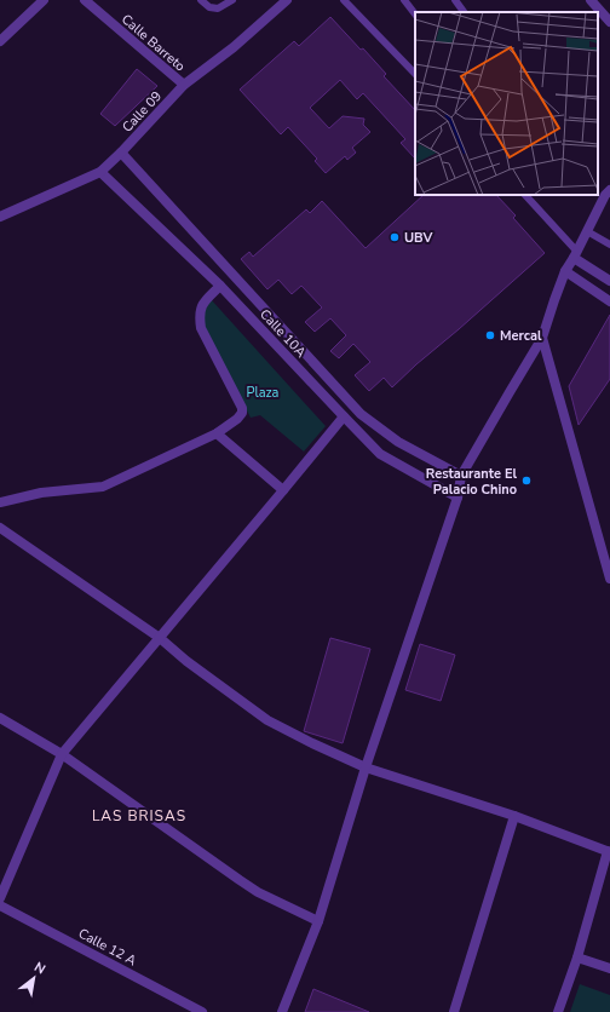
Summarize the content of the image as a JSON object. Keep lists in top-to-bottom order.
{
  "streets": {
    "street": [
      "Calle Barreto",
      "Calle 09",
      "Calle 10A",
      "Calle 12 A"
    ]
  },
  "crossings": [
    ["Calle Barreto", "Calle 09"],
    ["Calle 09", "Calle 10A"]
  ],
  "districts": ["LAS BRISAS"],
  "parks": ["Plaza"],
  "places": ["UBV", "Mercal", "Restaurante El Palacio Chino"],
  "north": "top right"
}
